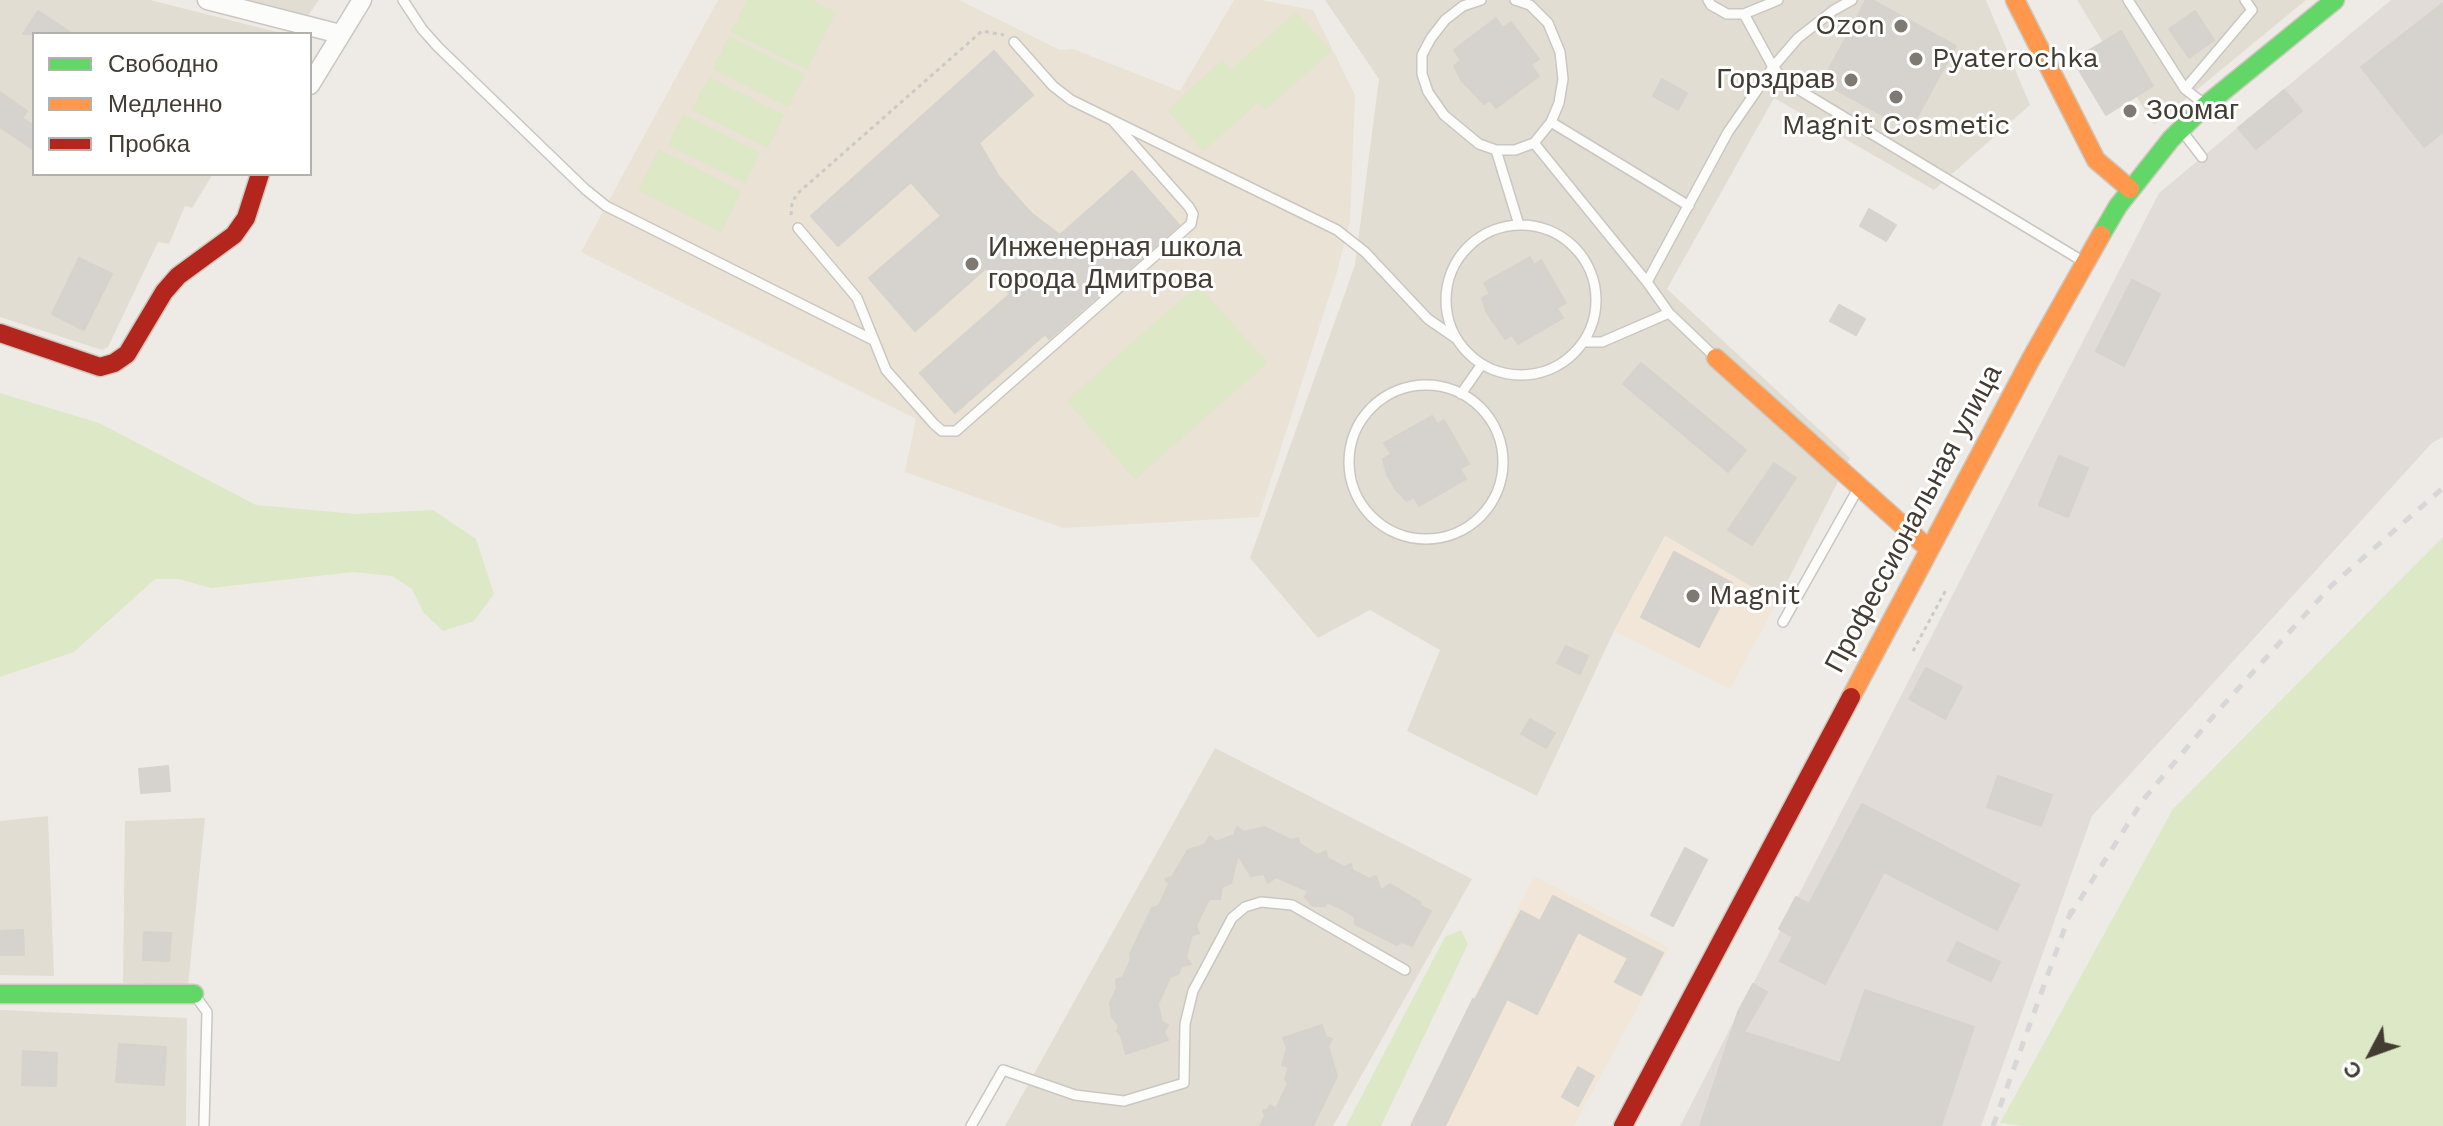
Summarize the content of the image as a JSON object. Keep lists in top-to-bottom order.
{
  "streets": {
    "main road": ["Профессиональная улица"]
  },
  "places": [
    "Ozon",
    "Pyaterochka",
    "Горздрав",
    "Magnit Cosmetic",
    "Зоомаг",
    "Инженерная школа города Дмитрова",
    "Magnit"
  ],
  "legend": ["Свободно", "Медленно", "Пробка"],
  "north": "bottom left"
}
